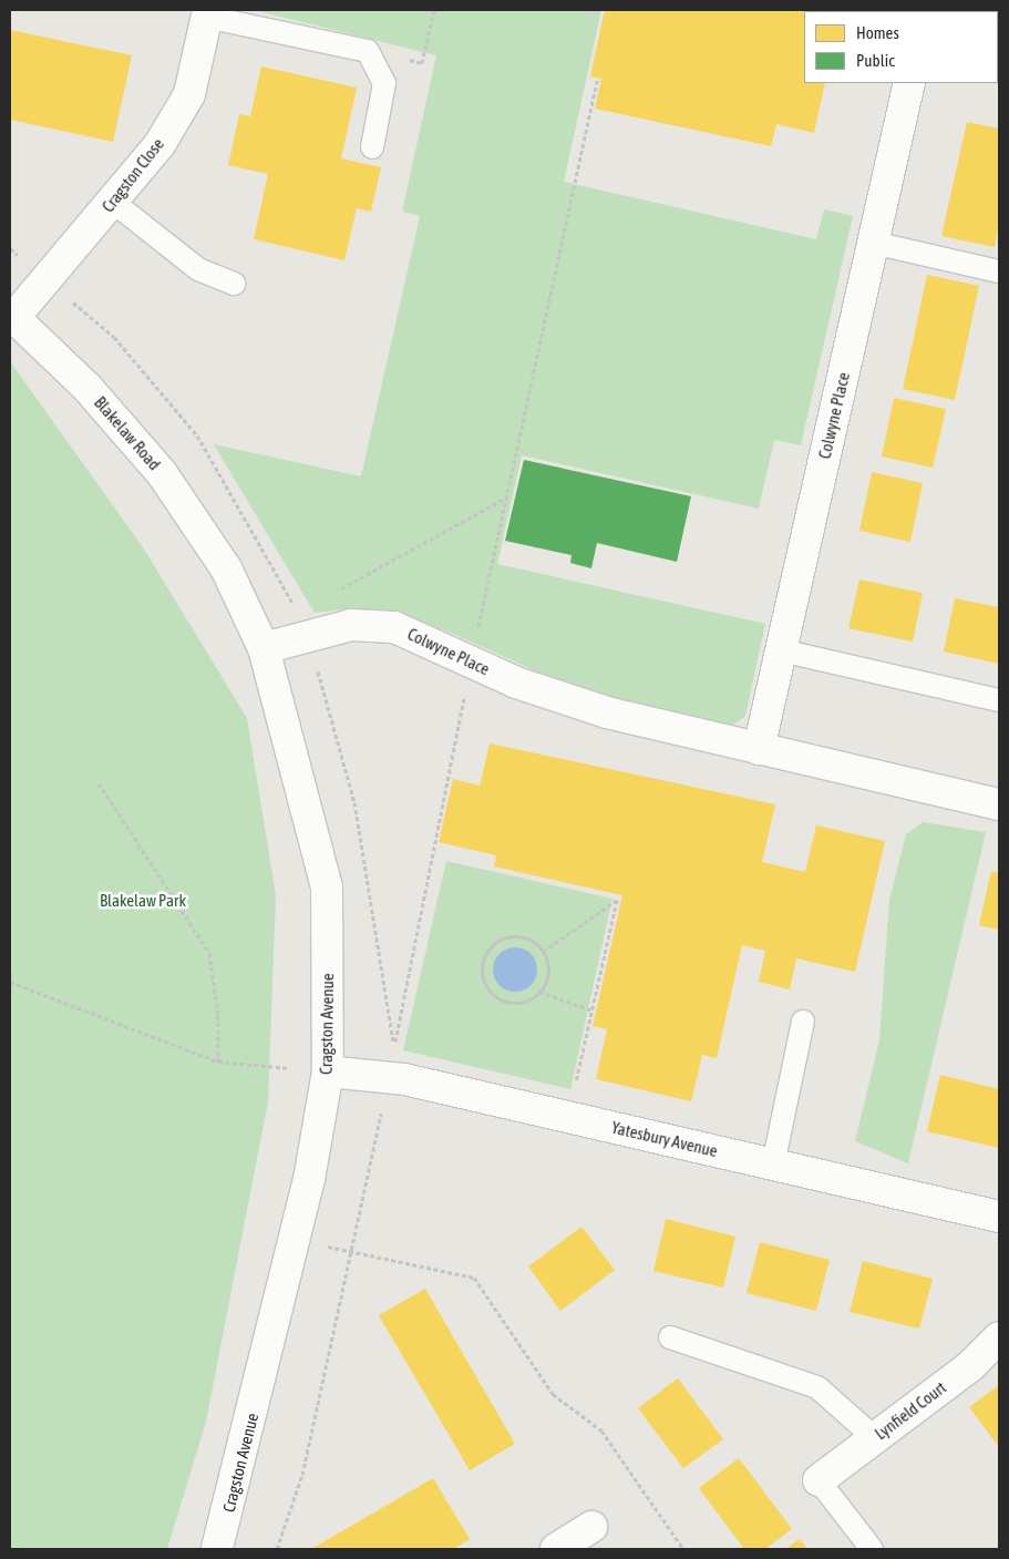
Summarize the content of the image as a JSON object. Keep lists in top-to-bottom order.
{
  "streets": {
    "street": [
      "Cragston Close",
      "Colwyne Place",
      "Blakelaw Road",
      "Cragston Avenue",
      "Yatesbury Avenue",
      "Lynfield Court"
    ]
  },
  "crossings": [
    ["Cragston Close", "Blakelaw Road"],
    ["Colwyne Place", "Cragston Avenue"],
    ["Blakelaw Road", "Cragston Avenue"],
    ["Cragston Avenue", "Yatesbury Avenue"]
  ],
  "parks": ["Blakelaw Park"],
  "legend": ["Homes", "Public"]
}
